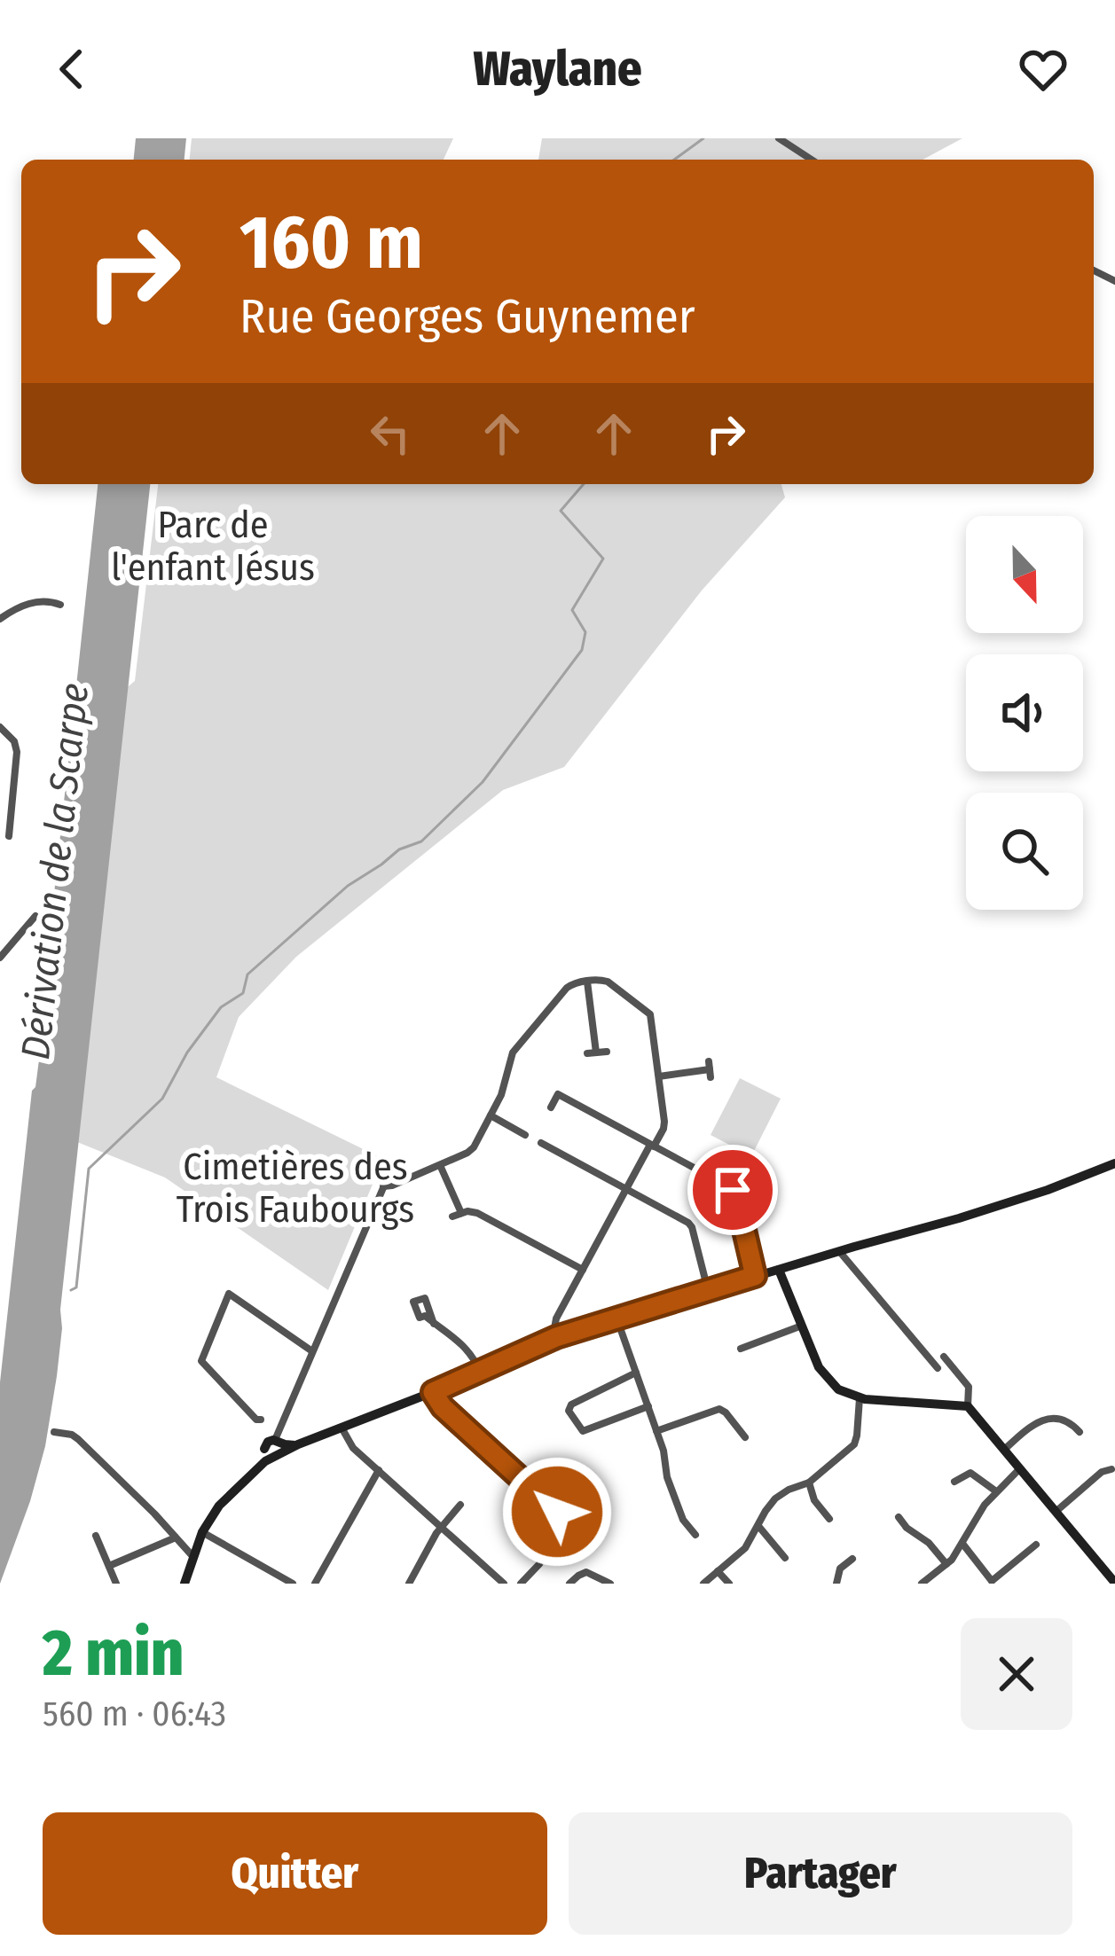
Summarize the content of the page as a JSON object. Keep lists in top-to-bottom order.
{
  "water": ["Dérivation de la Scarpe"],
  "parks": ["Parc de l'enfant Jésus", "Cimetières des Trois Faubourgs"],
  "north": "bottom",
  "page": {
    "header": "Waylane",
    "turn": ["160 m", "Rue Georges Guynemer"],
    "heading": ["2 min", "560 m · 06:43"],
    "buttons": ["Quitter", "Partager"]
  }
}
